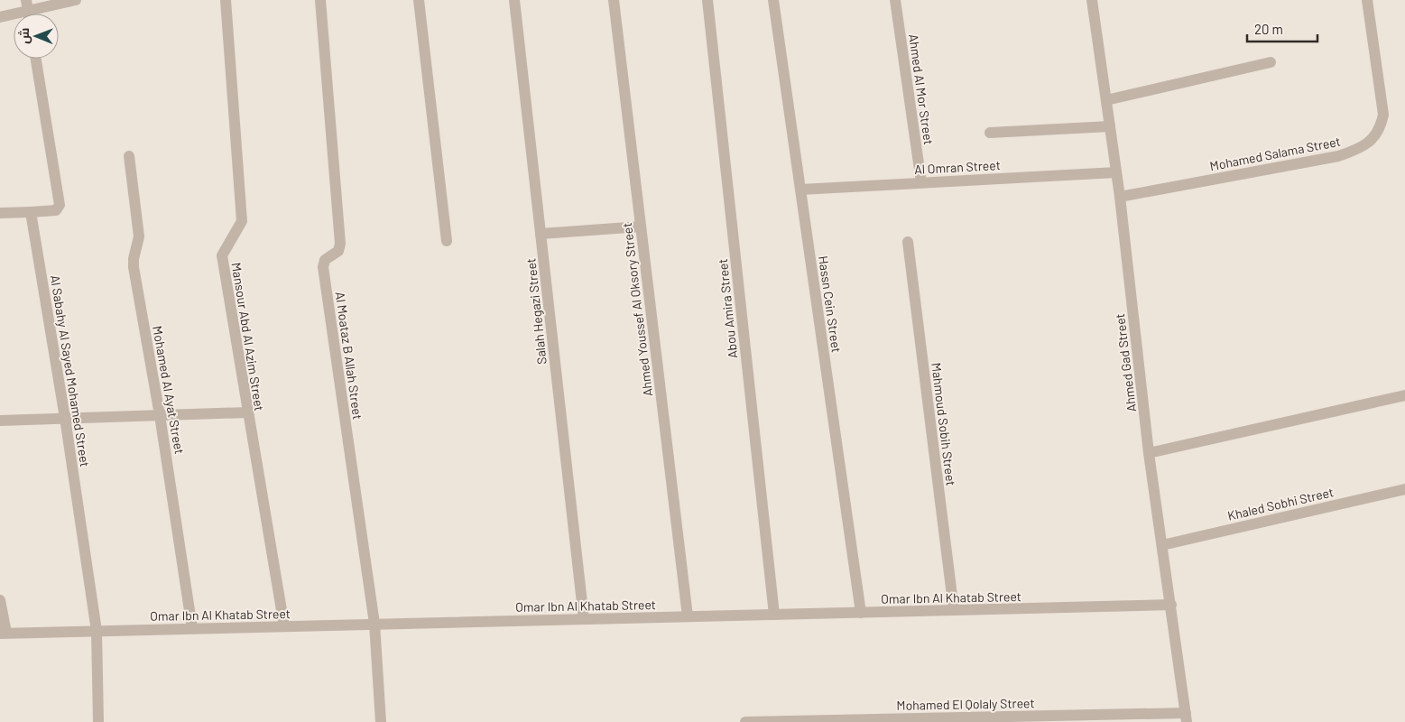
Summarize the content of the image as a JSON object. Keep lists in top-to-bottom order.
{
  "streets": {
    "street": [
      "Ahmed Al Mor Street",
      "Mohamed Salama Street",
      "Al Omran Street",
      "Hassn Cein Street",
      "Abou Amira Street",
      "Ahmed Youssef Al Oksory Street",
      "Salah Hegazi Street",
      "Mansour Abd Al Azim Street",
      "Al Moataz B Allah Street",
      "Ahmed Gad Street",
      "Al Sabahy Al Sayed Mohamed Street",
      "Mohamed Al Ayat Street",
      "Mahmoud Sobih Street",
      "Khaled Sobhi Street",
      "Omar Ibn Al Khatab Street",
      "Mohamed El Qolaly Street"
    ]
  },
  "crossings": [
    ["Ahmed Al Mor Street", "Al Omran Street"],
    ["Mohamed Salama Street", "Ahmed Gad Street"],
    ["Al Omran Street", "Hassn Cein Street"],
    ["Al Omran Street", "Ahmed Gad Street"],
    ["Hassn Cein Street", "Omar Ibn Al Khatab Street"],
    ["Abou Amira Street", "Omar Ibn Al Khatab Street"],
    ["Ahmed Youssef Al Oksory Street", "Omar Ibn Al Khatab Street"],
    ["Salah Hegazi Street", "Omar Ibn Al Khatab Street"],
    ["Mansour Abd Al Azim Street", "Omar Ibn Al Khatab Street"],
    ["Al Moataz B Allah Street", "Omar Ibn Al Khatab Street"],
    ["Ahmed Gad Street", "Khaled Sobhi Street"],
    ["Ahmed Gad Street", "Omar Ibn Al Khatab Street"],
    ["Ahmed Gad Street", "Mohamed El Qolaly Street"],
    ["Al Sabahy Al Sayed Mohamed Street", "Omar Ibn Al Khatab Street"],
    ["Mohamed Al Ayat Street", "Omar Ibn Al Khatab Street"],
    ["Mahmoud Sobih Street", "Omar Ibn Al Khatab Street"]
  ],
  "scale_bar": "20 m",
  "north": "left"
}
